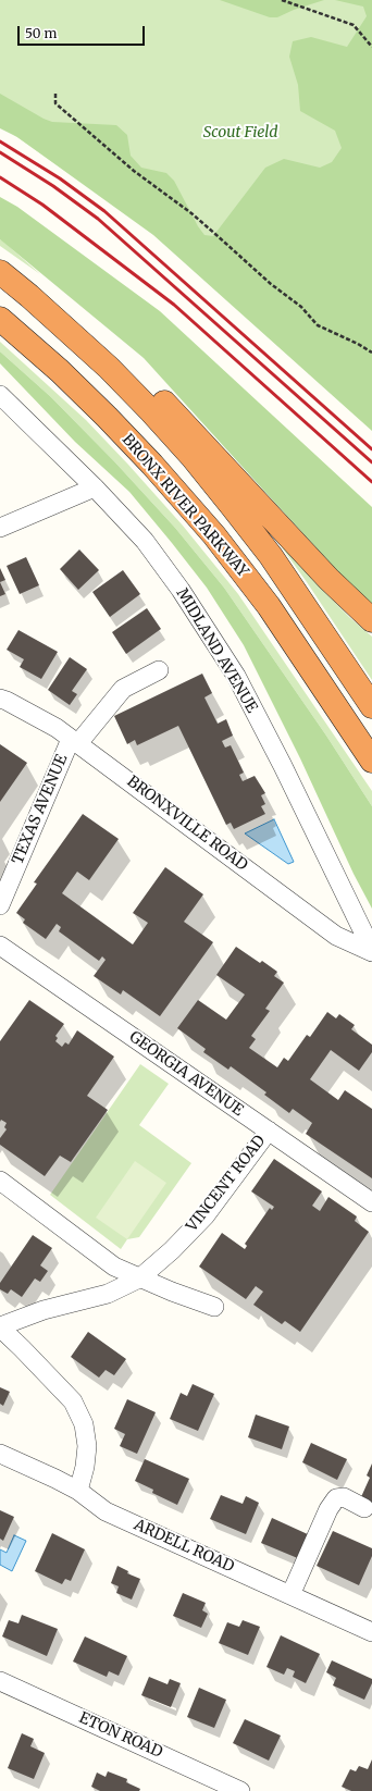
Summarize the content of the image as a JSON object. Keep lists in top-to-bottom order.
{
  "streets": {
    "highway": ["BRONX RIVER PARKWAY"],
    "street": [
      "MIDLAND AVENUE",
      "TEXAS AVENUE",
      "BRONXVILLE ROAD",
      "GEORGIA AVENUE",
      "VINCENT ROAD",
      "ARDELL ROAD",
      "ETON ROAD"
    ]
  },
  "crossings": [
    ["MIDLAND AVENUE", "BRONXVILLE ROAD"],
    ["TEXAS AVENUE", "BRONXVILLE ROAD"],
    ["GEORGIA AVENUE", "VINCENT ROAD"]
  ],
  "parks": ["Scout Field"],
  "scale_bar": "50 m"
}
